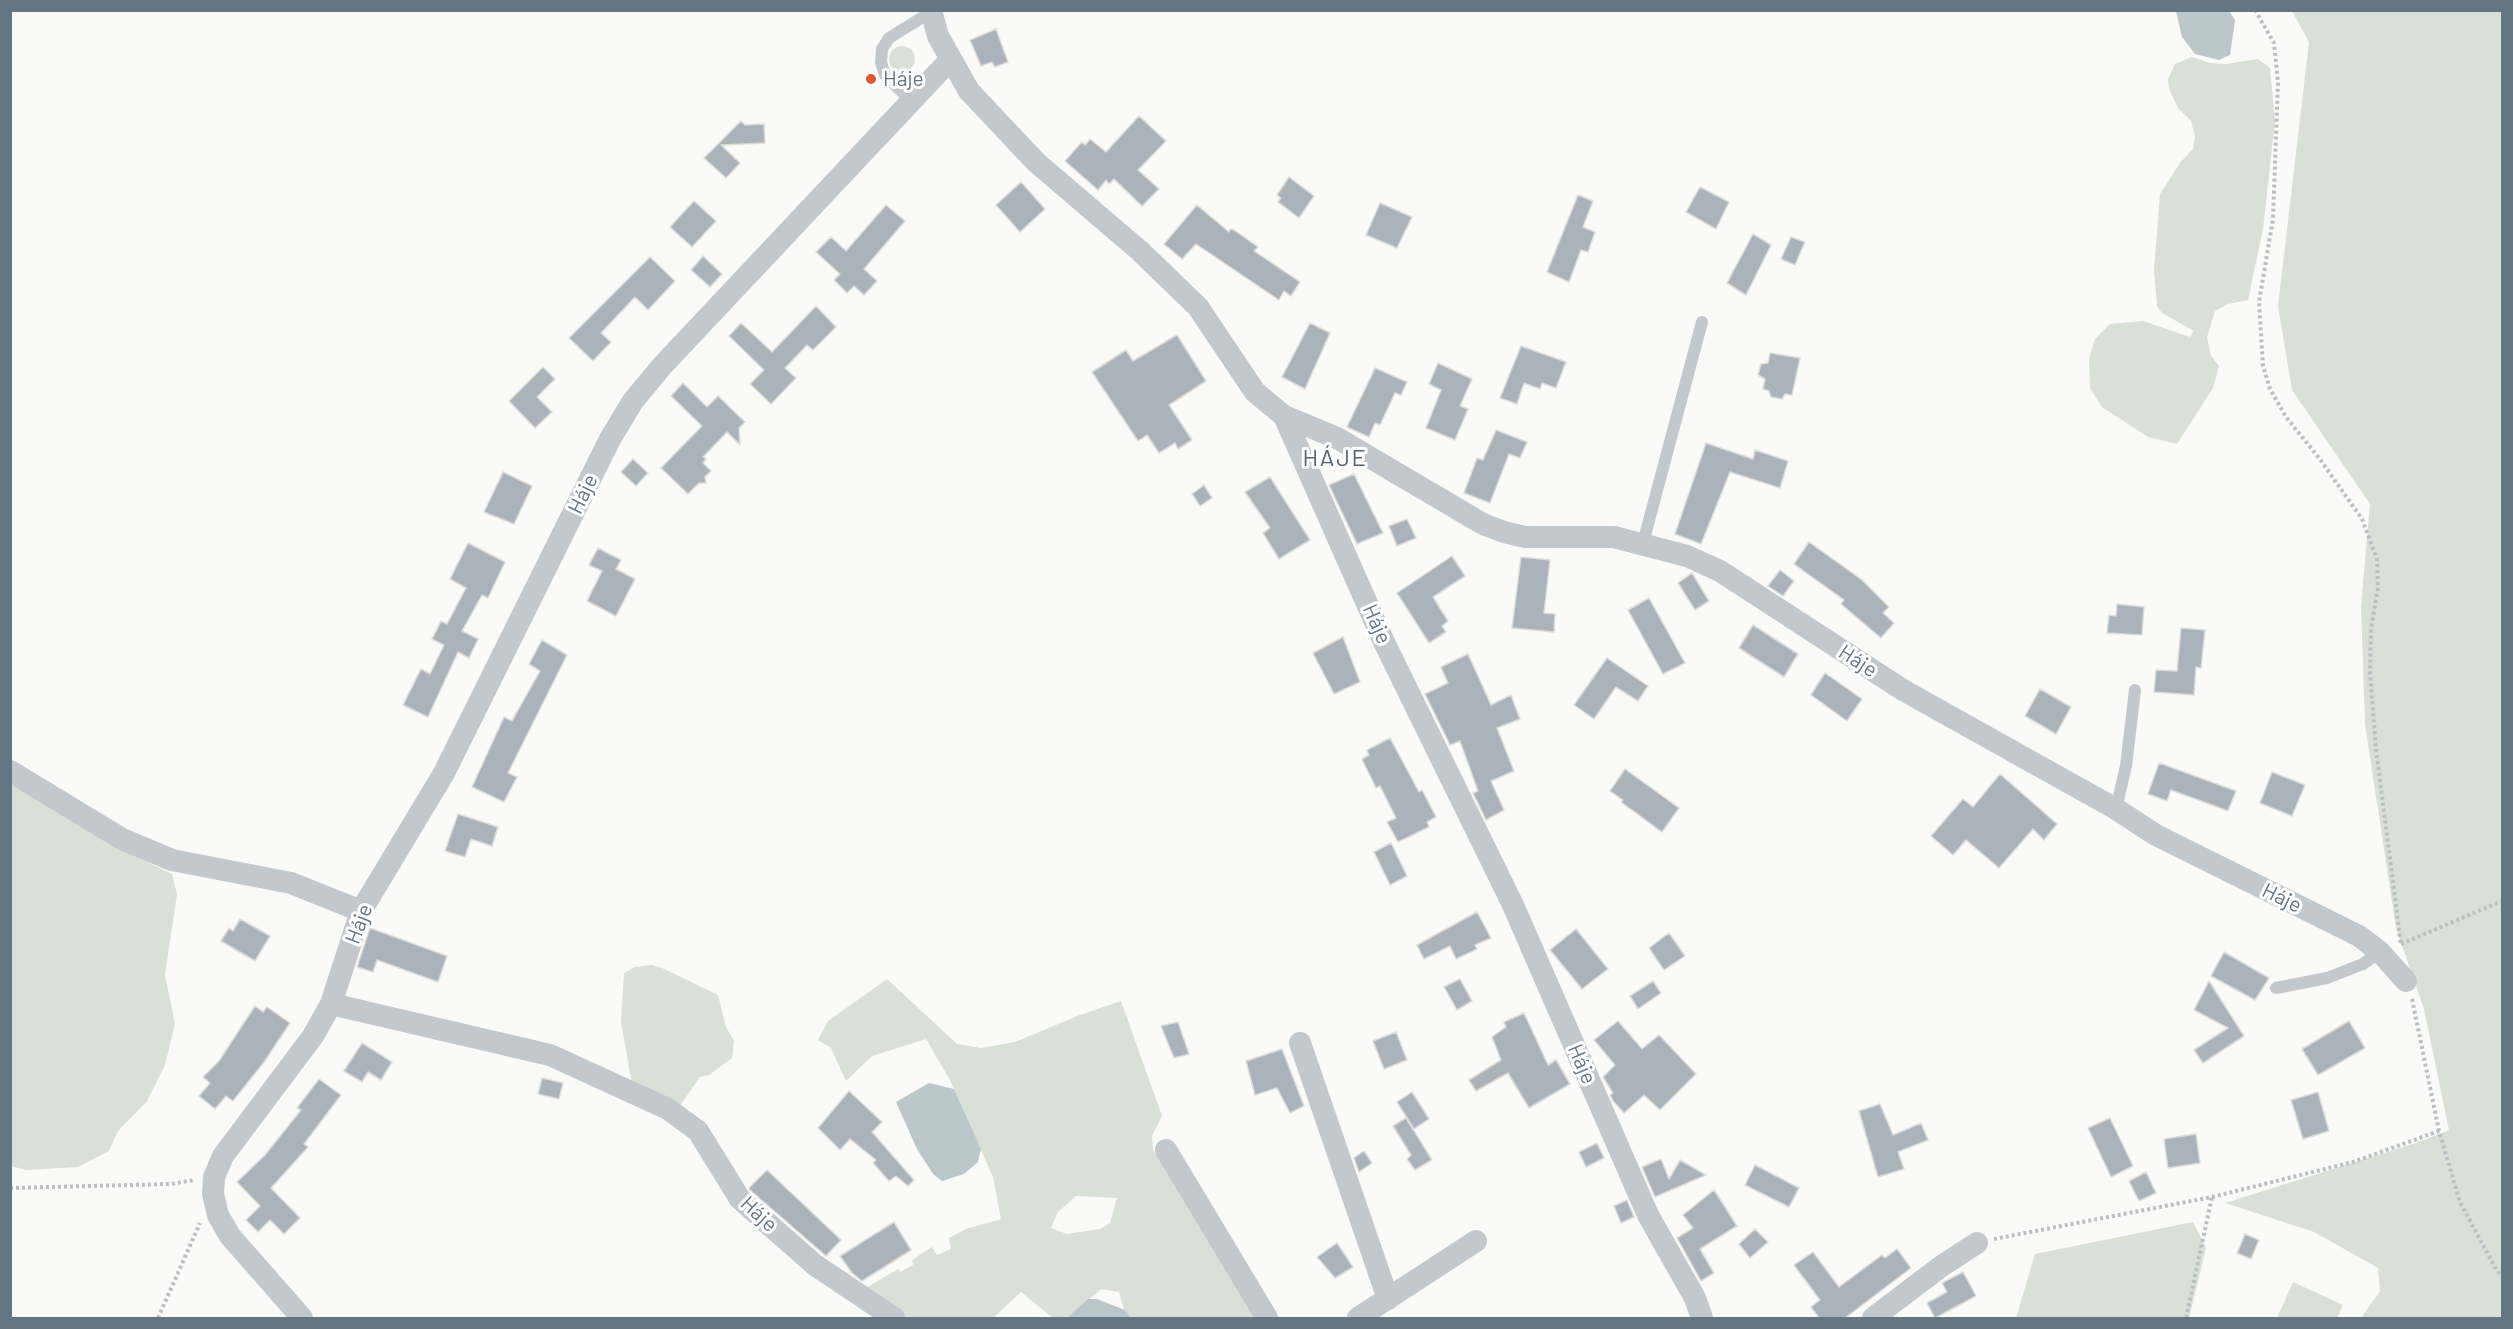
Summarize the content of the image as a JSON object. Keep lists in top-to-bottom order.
{
  "streets": {
    "street": ["Háje"]
  },
  "districts": ["HÁJE"],
  "places": ["Háje"]
}
